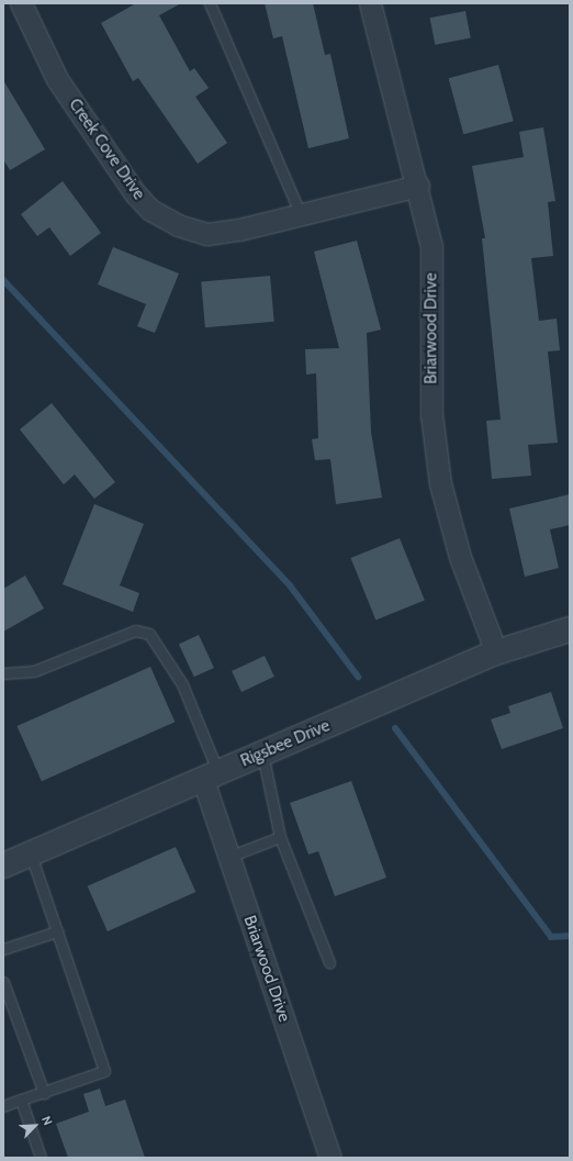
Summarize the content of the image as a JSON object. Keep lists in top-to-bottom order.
{
  "streets": {
    "street": ["Creek Cove Drive", "Briarwood Drive", "Rigsbee Drive"]
  },
  "crossings": [
    ["Creek Cove Drive", "Briarwood Drive"],
    ["Briarwood Drive", "Rigsbee Drive"]
  ],
  "north": "top right"
}
